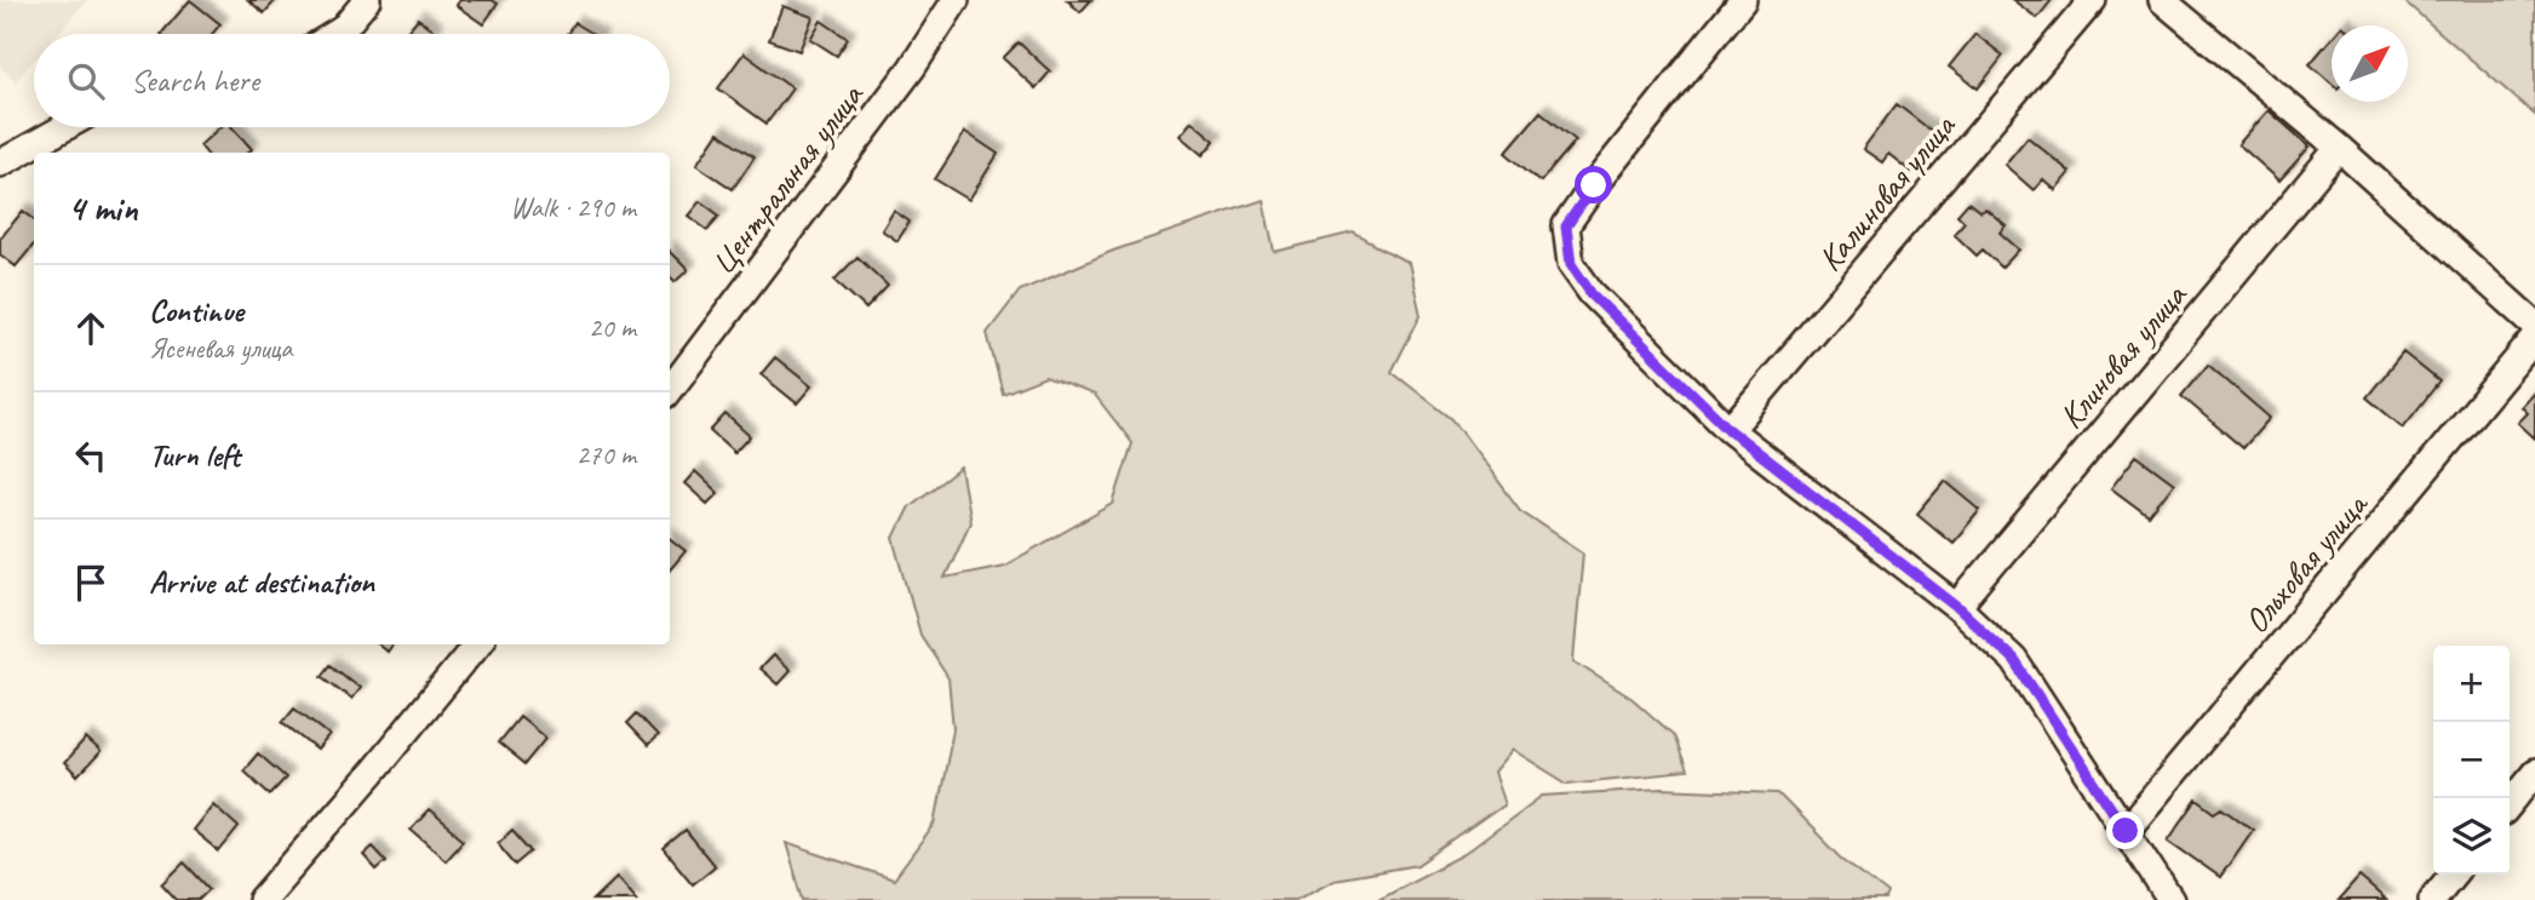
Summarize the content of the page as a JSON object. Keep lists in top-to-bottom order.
{
  "streets": {
    "street": [
      "Центральная улица",
      "Калиновая улица",
      "Клиновая улица",
      "Ольховая улица"
    ]
  },
  "north": "top right",
  "page": {
    "search": "Search here",
    "heading": ["4 min", "Walk · 290 m"],
    "list": [
      ["Continue", "Ясеневая улица", "20 m"],
      ["Turn left", "270 m"],
      "Arrive at destination"
    ],
    "map_buttons": ["+", "−"]
  }
}
